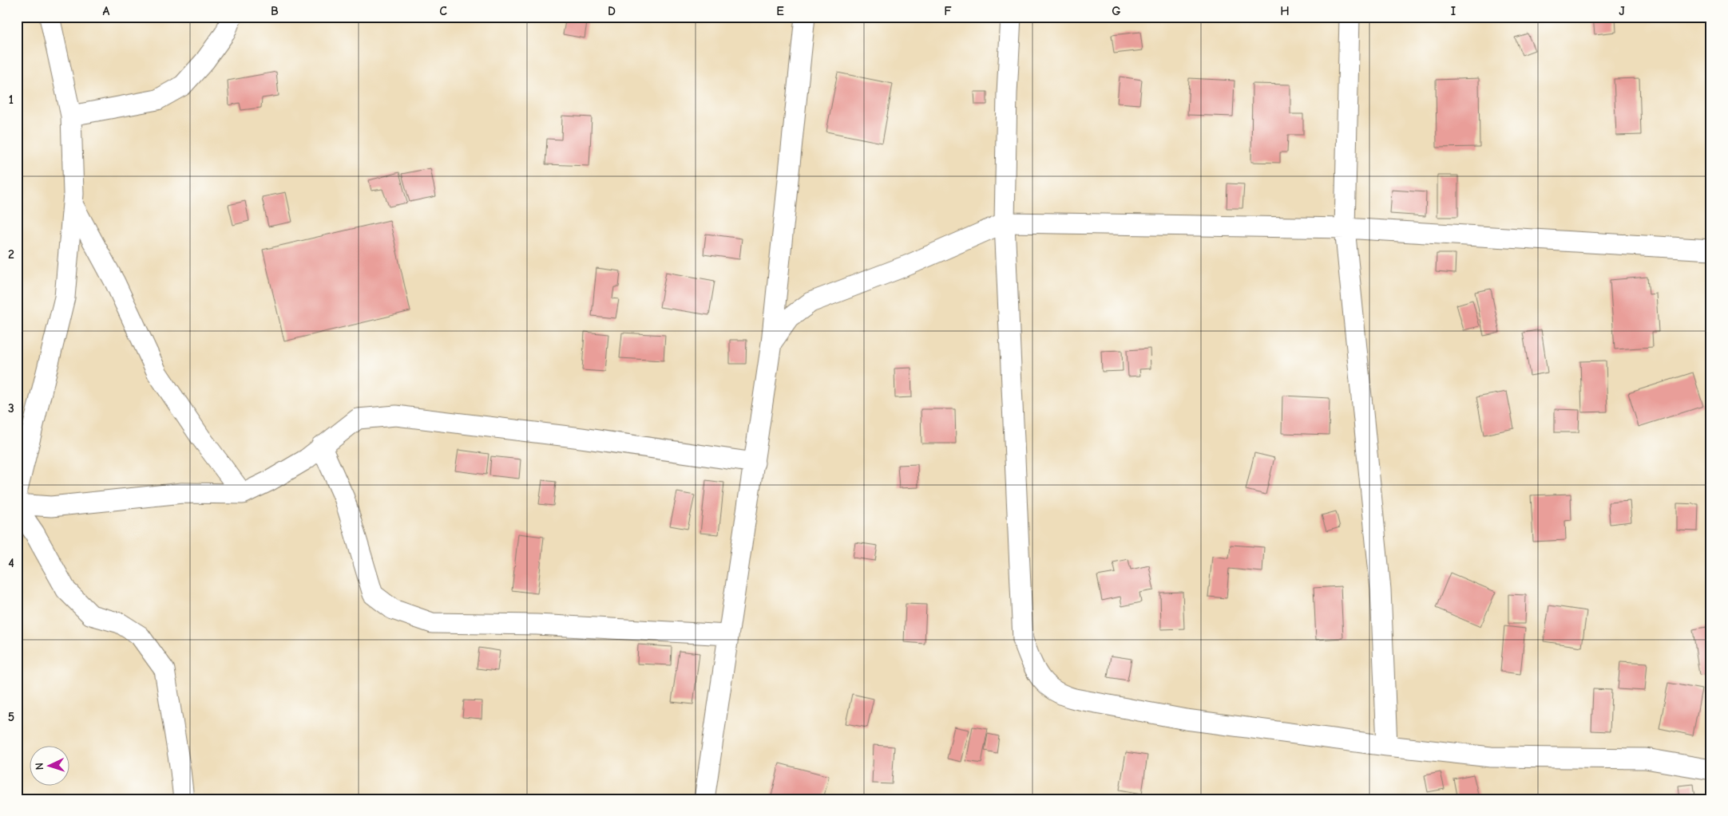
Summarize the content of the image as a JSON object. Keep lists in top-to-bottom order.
{
  "north": "left",
  "grid": {
    "columns": [
      "A",
      "B",
      "C",
      "D",
      "E",
      "F",
      "G",
      "H",
      "I",
      "J"
    ],
    "rows": [
      "1",
      "2",
      "3",
      "4",
      "5"
    ]
  }
}
